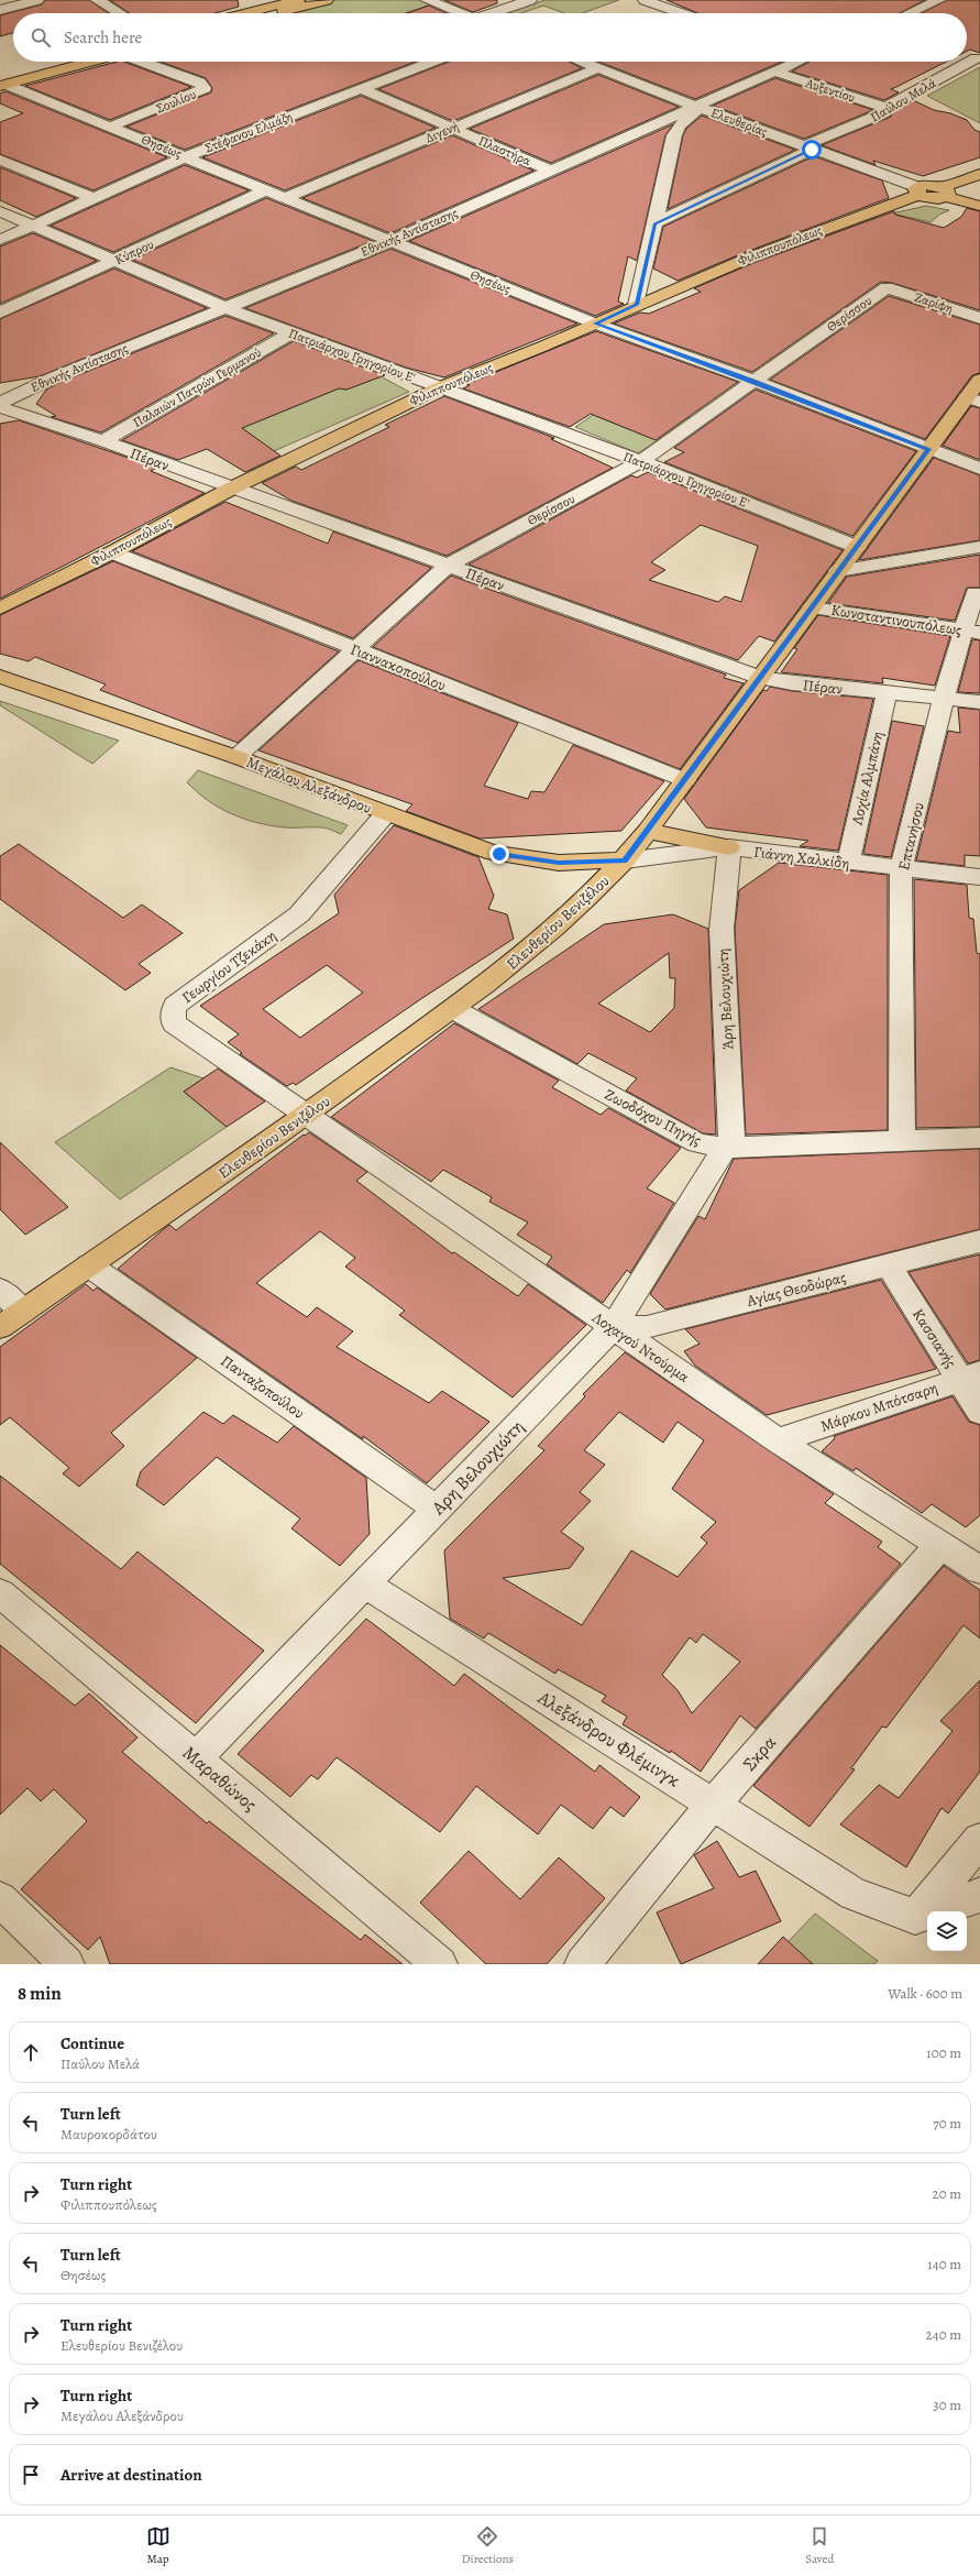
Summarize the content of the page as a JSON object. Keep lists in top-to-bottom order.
{
  "streets": {
    "main road": ["Φιλιππουπόλεως", "Μεγάλου Αλεξάνδρου", "Ελευθερίου Βενιζέλου"],
    "street": [
      "Αυξεντίου",
      "Παύλου Μελά",
      "Σουλίου",
      "Ελευθερίας",
      "Στέφανου Ελμάζη",
      "Διγενή",
      "Θησέως",
      "Πλαστήρα",
      "Εθνικής Αντίστασης",
      "Κύπρου",
      "Ζαρίφη",
      "Θερίσσου",
      "Πατριάρχου Γρηγορίου Ε'",
      "Παλαιών Πατρών Γερμανού",
      "Πέραν",
      "Κωνσταντινουπόλεως",
      "Γιαννακοπούλου",
      "Λοχία Αλμπάνη",
      "Επτανήσου",
      "Γιάννη Χαλκίδη",
      "Γεωργίου Τζεκάκη",
      "Άρη Βελουχιώτη",
      "Ζωοδόχου Πηγής",
      "Αγίας Θεοδώρας",
      "Κασσιανής",
      "Λοχαγού Ντούρμα",
      "Πανταζοπούλου",
      "Μάρκου Μπότσαρη",
      "Αρη Βελουχιώτη",
      "Αλεξάνδρου Φλέμινγκ",
      "Σκρα",
      "Μαραθώνος"
    ]
  },
  "crossings": [
    ["Αυξεντίου", "Παύλου Μελά"],
    ["Αυξεντίου", "Εθνικής Αντίστασης"],
    ["Παύλου Μελά", "Ελευθερίας"],
    ["Σουλίου", "Θησέως"],
    ["Ελευθερίας", "Διγενή"],
    ["Ελευθερίας", "Εθνικής Αντίστασης"],
    ["Ελευθερίας", "Φιλιππουπόλεως"],
    ["Στέφανου Ελμάζη", "Θησέως"],
    ["Στέφανου Ελμάζη", "Πλαστήρα"],
    ["Στέφανου Ελμάζη", "Πατριάρχου Γρηγορίου Ε'"],
    ["Διγενή", "Θησέως"],
    ["Διγενή", "Πλαστήρα"],
    ["Θησέως", "Εθνικής Αντίστασης"],
    ["Θησέως", "Φιλιππουπόλεως"],
    ["Θησέως", "Κύπρου"],
    ["Θησέως", "Θερίσσου"],
    ["Θησέως", "Ελευθερίου Βενιζέλου"],
    ["Πλαστήρα", "Εθνικής Αντίστασης"],
    ["Εθνικής Αντίστασης", "Πατριάρχου Γρηγορίου Ε'"],
    ["Φιλιππουπόλεως", "Πατριάρχου Γρηγορίου Ε'"],
    ["Φιλιππουπόλεως", "Πέραν"],
    ["Φιλιππουπόλεως", "Γιαννακοπούλου"],
    ["Κύπρου", "Πατριάρχου Γρηγορίου Ε'"],
    ["Ζαρίφη", "Θερίσσου"],
    ["Θερίσσου", "Πατριάρχου Γρηγορίου Ε'"],
    ["Θερίσσου", "Πέραν"],
    ["Θερίσσου", "Γιαννακοπούλου"],
    ["Θερίσσου", "Μεγάλου Αλεξάνδρου"],
    ["Πατριάρχου Γρηγορίου Ε'", "Παλαιών Πατρών Γερμανού"],
    ["Πατριάρχου Γρηγορίου Ε'", "Ελευθερίου Βενιζέλου"],
    ["Παλαιών Πατρών Γερμανού", "Πέραν"],
    ["Πέραν", "Λοχία Αλμπάνη"],
    ["Πέραν", "Επτανήσου"],
    ["Πέραν", "Ελευθερίου Βενιζέλου"],
    ["Κωνσταντινουπόλεως", "Επτανήσου"],
    ["Κωνσταντινουπόλεως", "Ελευθερίου Βενιζέλου"],
    ["Γιαννακοπούλου", "Ελευθερίου Βενιζέλου"],
    ["Λοχία Αλμπάνη", "Γιάννη Χαλκίδη"],
    ["Μεγάλου Αλεξάνδρου", "Γιάννη Χαλκίδη"],
    ["Μεγάλου Αλεξάνδρου", "Ελευθερίου Βενιζέλου"],
    ["Μεγάλου Αλεξάνδρου", "Γεωργίου Τζεκάκη"],
    ["Επτανήσου", "Γιάννη Χαλκίδη"],
    ["Επτανήσου", "Ζωοδόχου Πηγής"],
    ["Γιάννη Χαλκίδη", "Ελευθερίου Βενιζέλου"],
    ["Γιάννη Χαλκίδη", "Άρη Βελουχιώτη"],
    ["Ελευθερίου Βενιζέλου", "Γεωργίου Τζεκάκη"],
    ["Ελευθερίου Βενιζέλου", "Ζωοδόχου Πηγής"],
    ["Ελευθερίου Βενιζέλου", "Λοχαγού Ντούρμα"],
    ["Ελευθερίου Βενιζέλου", "Πανταζοπούλου"],
    ["Γεωργίου Τζεκάκη", "Λοχαγού Ντούρμα"],
    ["Άρη Βελουχιώτη", "Ζωοδόχου Πηγής"],
    ["Άρη Βελουχιώτη", "Αρη Βελουχιώτη"],
    ["Ζωοδόχου Πηγής", "Αρη Βελουχιώτη"],
    ["Αγίας Θεοδώρας", "Κασσιανής"],
    ["Αγίας Θεοδώρας", "Λοχαγού Ντούρμα"],
    ["Αγίας Θεοδώρας", "Αρη Βελουχιώτη"],
    ["Κασσιανής", "Μάρκου Μπότσαρη"],
    ["Λοχαγού Ντούρμα", "Μάρκου Μπότσαρη"],
    ["Λοχαγού Ντούρμα", "Αρη Βελουχιώτη"],
    ["Λοχαγού Ντούρμα", "Σκρα"],
    ["Πανταζοπούλου", "Αρη Βελουχιώτη"],
    ["Αρη Βελουχιώτη", "Αλεξάνδρου Φλέμινγκ"],
    ["Αρη Βελουχιώτη", "Μαραθώνος"],
    ["Αλεξάνδρου Φλέμινγκ", "Σκρα"]
  ],
  "page": {
    "search": "Search here",
    "heading": ["8 min", "Walk · 600 m"],
    "list": [
      ["Continue", "Παύλου Μελά", "100 m"],
      ["Turn left", "Μαυροκορδάτου", "70 m"],
      ["Turn right", "Φιλιππουπόλεως", "20 m"],
      ["Turn left", "Θησέως", "140 m"],
      ["Turn right", "Ελευθερίου Βενιζέλου", "240 m"],
      ["Turn right", "Μεγάλου Αλεξάνδρου", "30 m"],
      "Arrive at destination"
    ],
    "nav": ["Map", "Directions", "Saved"]
  }
}
